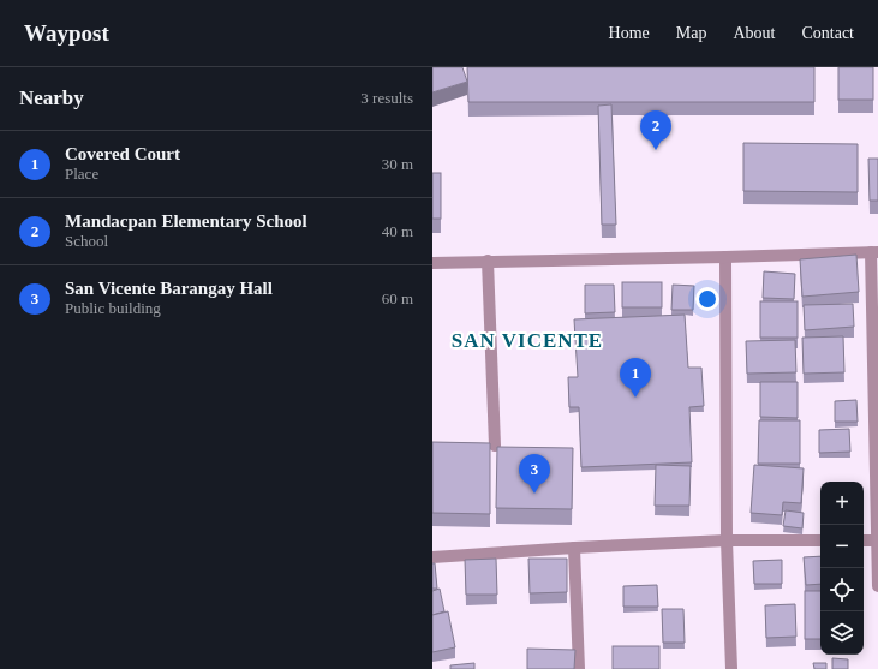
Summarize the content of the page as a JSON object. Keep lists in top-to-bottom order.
{
  "districts": ["SAN VICENTE"],
  "page": {
    "header": "Waypost",
    "nav": [
      "Home",
      "Map",
      "About",
      "Contact"
    ],
    "heading": ["Nearby", "3 results"],
    "pins": ["2", "1", "3"],
    "list": [
      {
        "mark": "1",
        "name": "Covered Court",
        "note": "Place",
        "value": "30 m"
      },
      {
        "mark": "2",
        "name": "Mandacpan Elementary School",
        "note": "School",
        "value": "40 m"
      },
      {
        "mark": "3",
        "name": "San Vicente Barangay Hall",
        "note": "Public building",
        "value": "60 m"
      }
    ],
    "map_buttons": ["+", "−"]
  }
}
